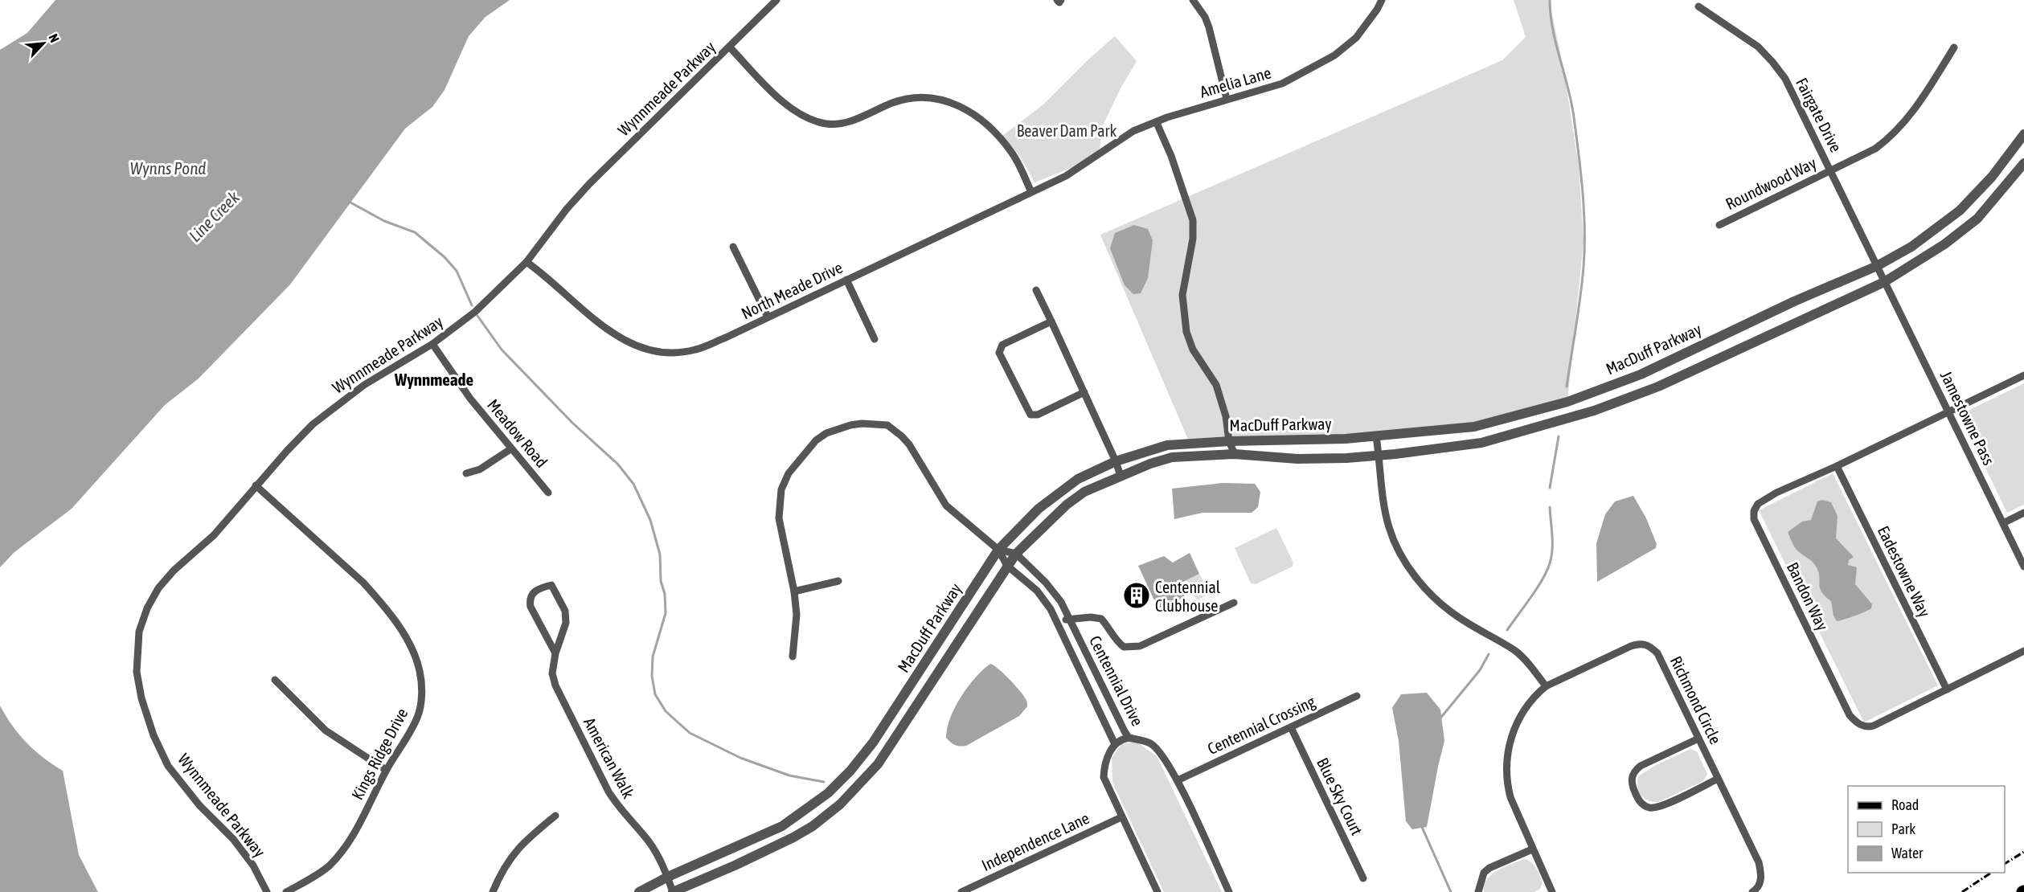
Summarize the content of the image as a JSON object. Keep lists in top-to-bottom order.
{
  "streets": {
    "street": [
      "Amelia Lane",
      "Wynnmeade Parkway",
      "Fairgate Drive",
      "Roundwood Way",
      "North Meade Drive",
      "MacDuff Parkway",
      "Jamestowne Pass",
      "Meadow Road",
      "Eadestowne Way",
      "Bandon Way",
      "Centennial Drive",
      "Richmond Circle",
      "Centennial Crossing",
      "Kings Ridge Drive",
      "American Walk",
      "Blue Sky Court",
      "Independence Lane"
    ]
  },
  "crossings": [
    ["Amelia Lane", "North Meade Drive"],
    ["Wynnmeade Parkway", "North Meade Drive"],
    ["Wynnmeade Parkway", "Meadow Road"],
    ["Wynnmeade Parkway", "Kings Ridge Drive"],
    ["Fairgate Drive", "Roundwood Way"],
    ["Fairgate Drive", "MacDuff Parkway"],
    ["Fairgate Drive", "Jamestowne Pass"],
    ["MacDuff Parkway", "Jamestowne Pass"],
    ["MacDuff Parkway", "Centennial Drive"],
    ["MacDuff Parkway", "American Walk"],
    ["Jamestowne Pass", "Bandon Way"],
    ["Eadestowne Way", "Bandon Way"],
    ["Centennial Drive", "Centennial Crossing"],
    ["Centennial Drive", "Independence Lane"],
    ["Centennial Crossing", "Blue Sky Court"]
  ],
  "districts": ["Wynnmeade"],
  "water": ["Wynns Pond", "Line Creek"],
  "parks": ["Beaver Dam Park"],
  "places": {
    "building": ["Centennial Clubhouse"]
  },
  "legend": ["Road", "Park", "Water"],
  "north": "top right"
}
